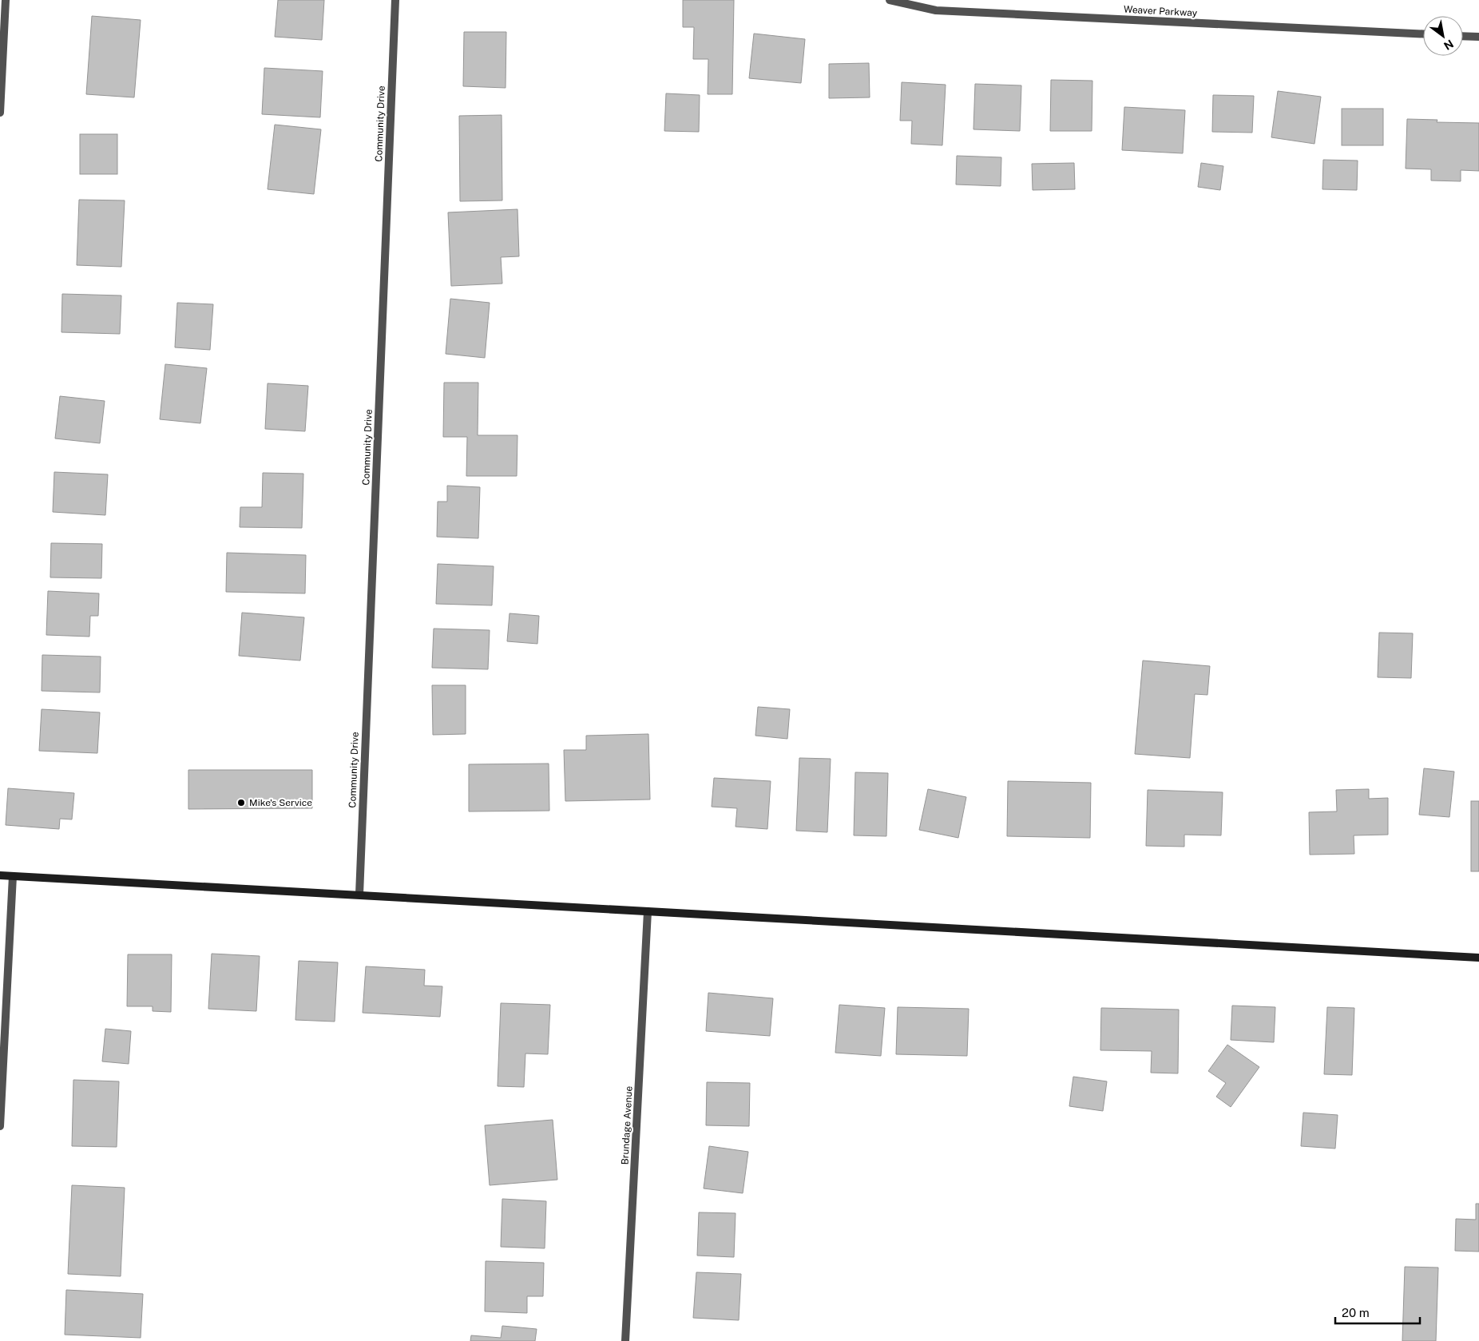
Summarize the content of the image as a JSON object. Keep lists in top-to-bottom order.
{
  "streets": {
    "street": ["Weaver Parkway", "Community Drive", "Brundage Avenue"]
  },
  "places": ["Mike's Service"],
  "scale_bar": "20 m",
  "north": "bottom right"
}
